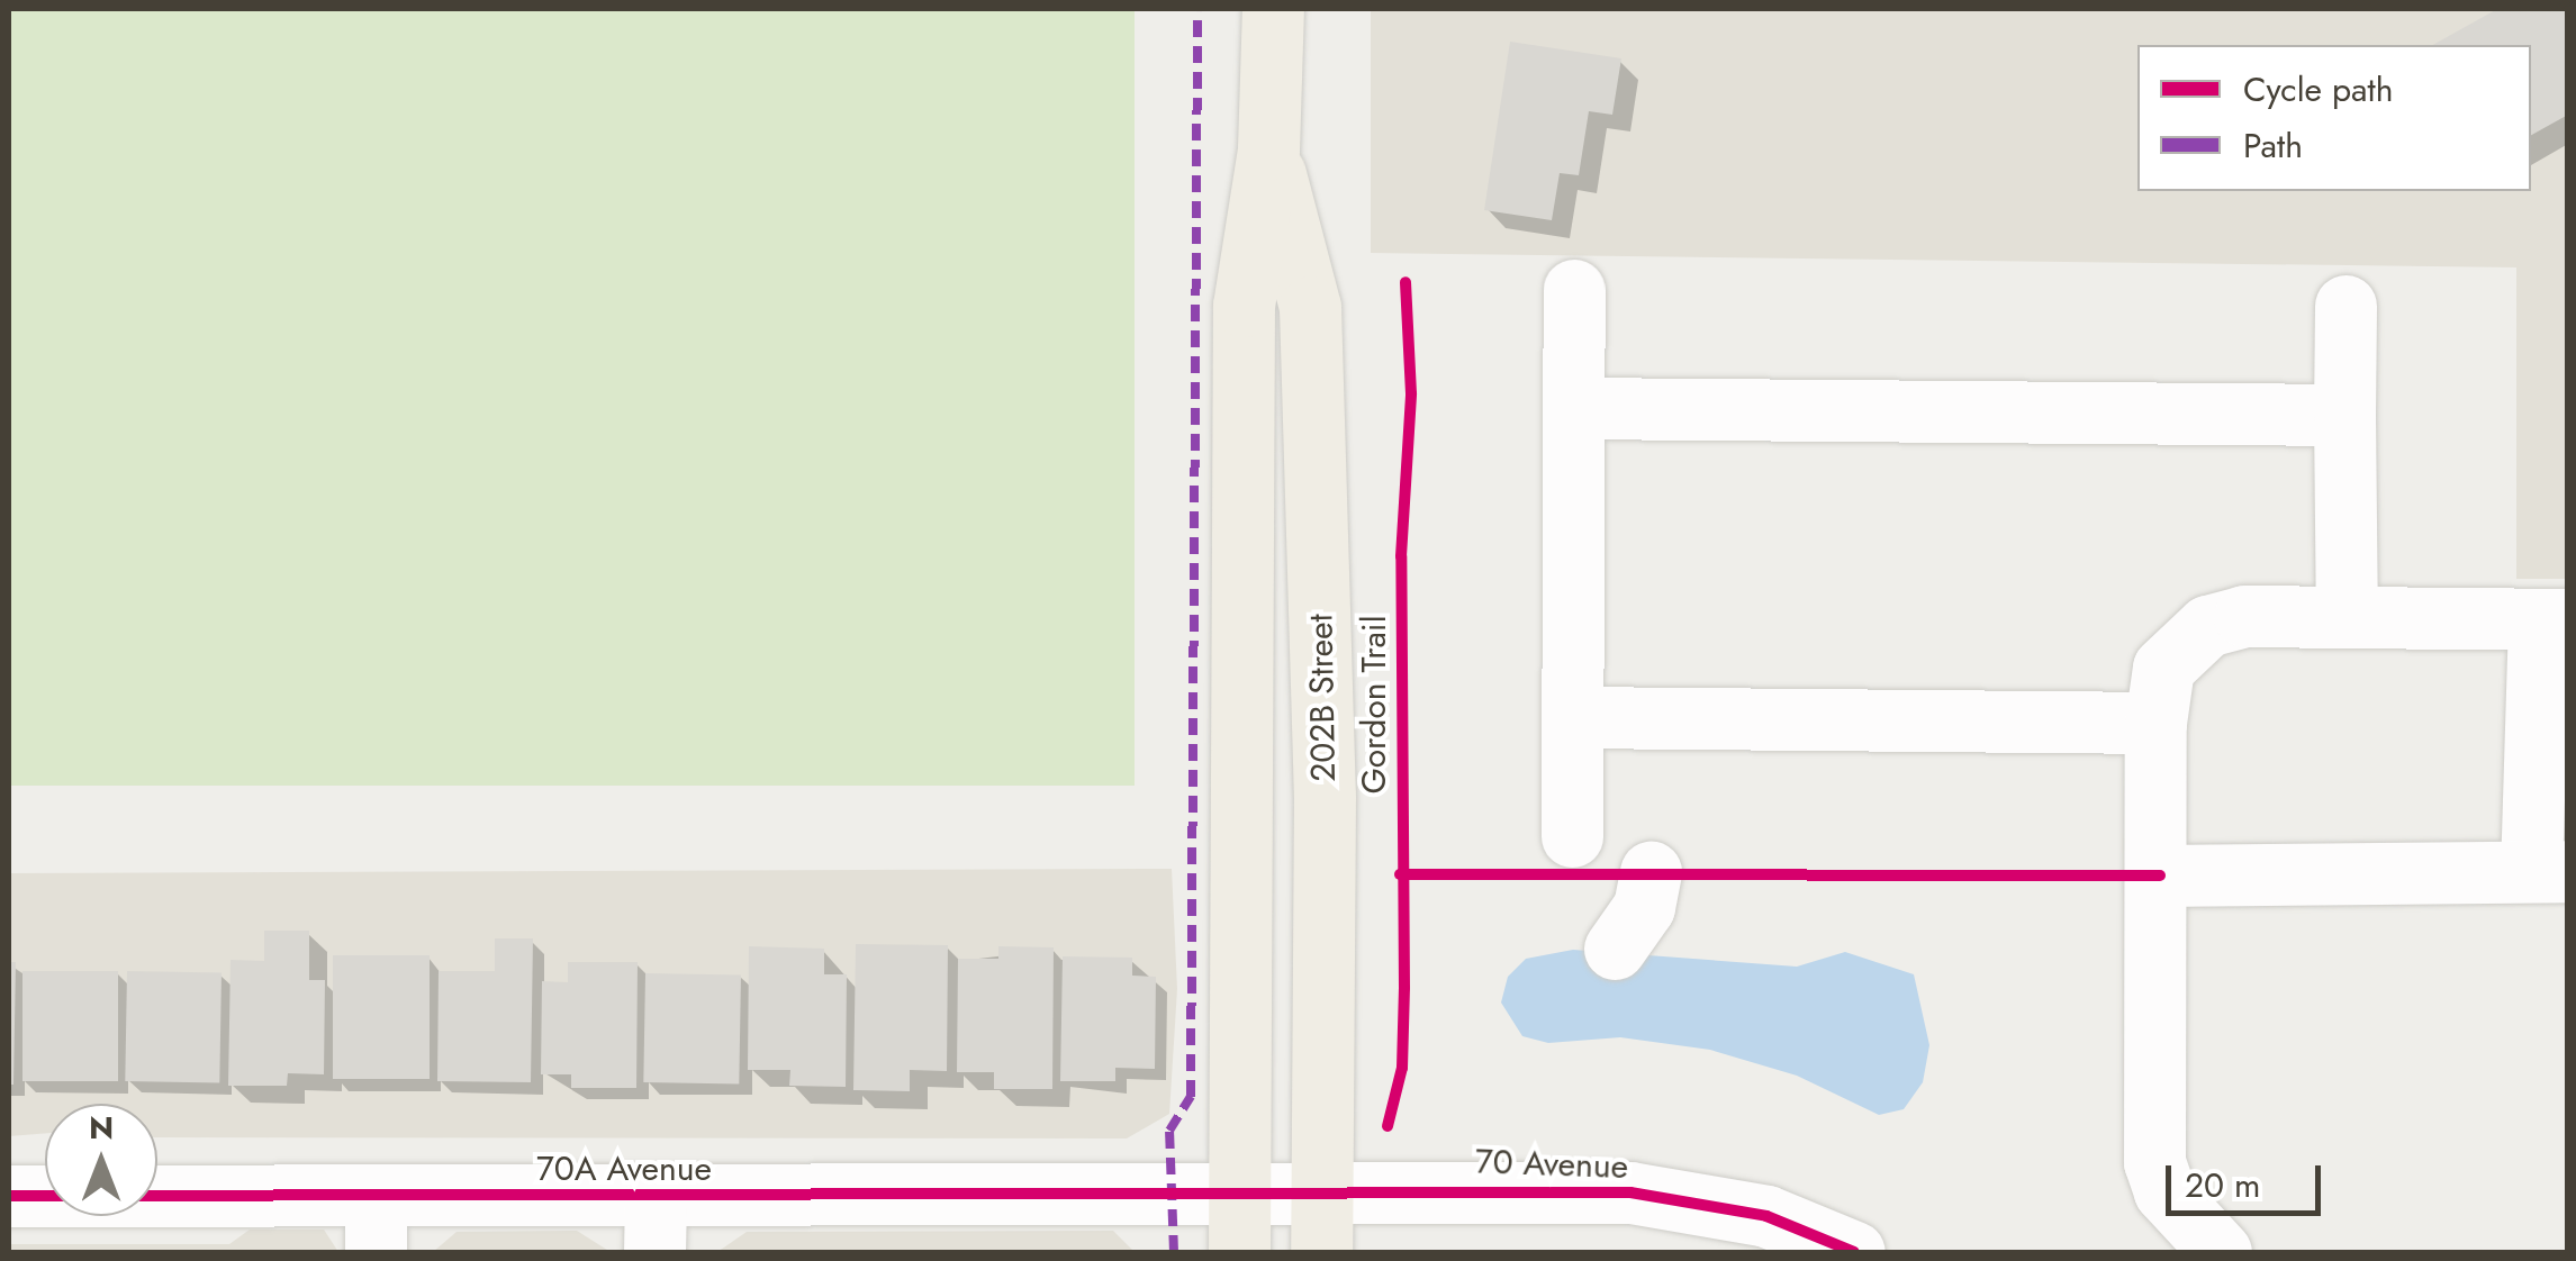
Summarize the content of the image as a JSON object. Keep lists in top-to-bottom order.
{
  "streets": {
    "main road": ["202B Street"],
    "street": ["70 Avenue", "70A Avenue"],
    "cycle path": ["Gordon Trail"]
  },
  "crossings": [
    ["202B Street", "70 Avenue"],
    ["202B Street", "70A Avenue"],
    ["70 Avenue", "70A Avenue"]
  ],
  "legend": ["Cycle path", "Path"],
  "scale_bar": "20 m",
  "north": "top"
}
